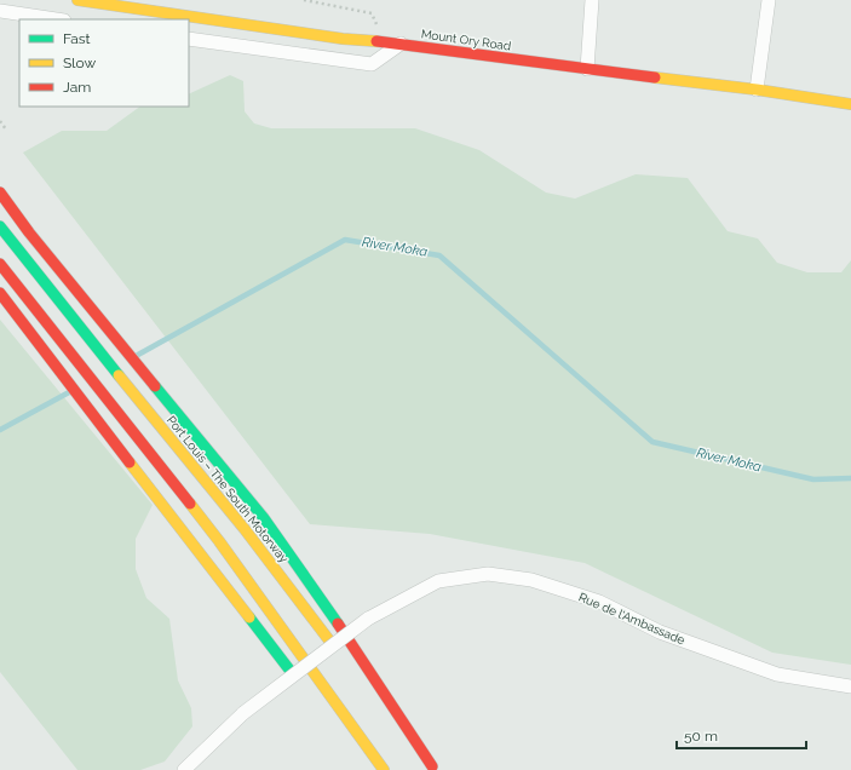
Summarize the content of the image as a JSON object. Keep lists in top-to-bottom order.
{
  "streets": {
    "main road": ["Mount Ory Road", "Port Louis – The South Motorway"],
    "street": ["Rue de l'Ambassade"]
  },
  "water": ["River Moka"],
  "legend": ["Fast", "Slow", "Jam"],
  "scale_bar": "50 m"
}
